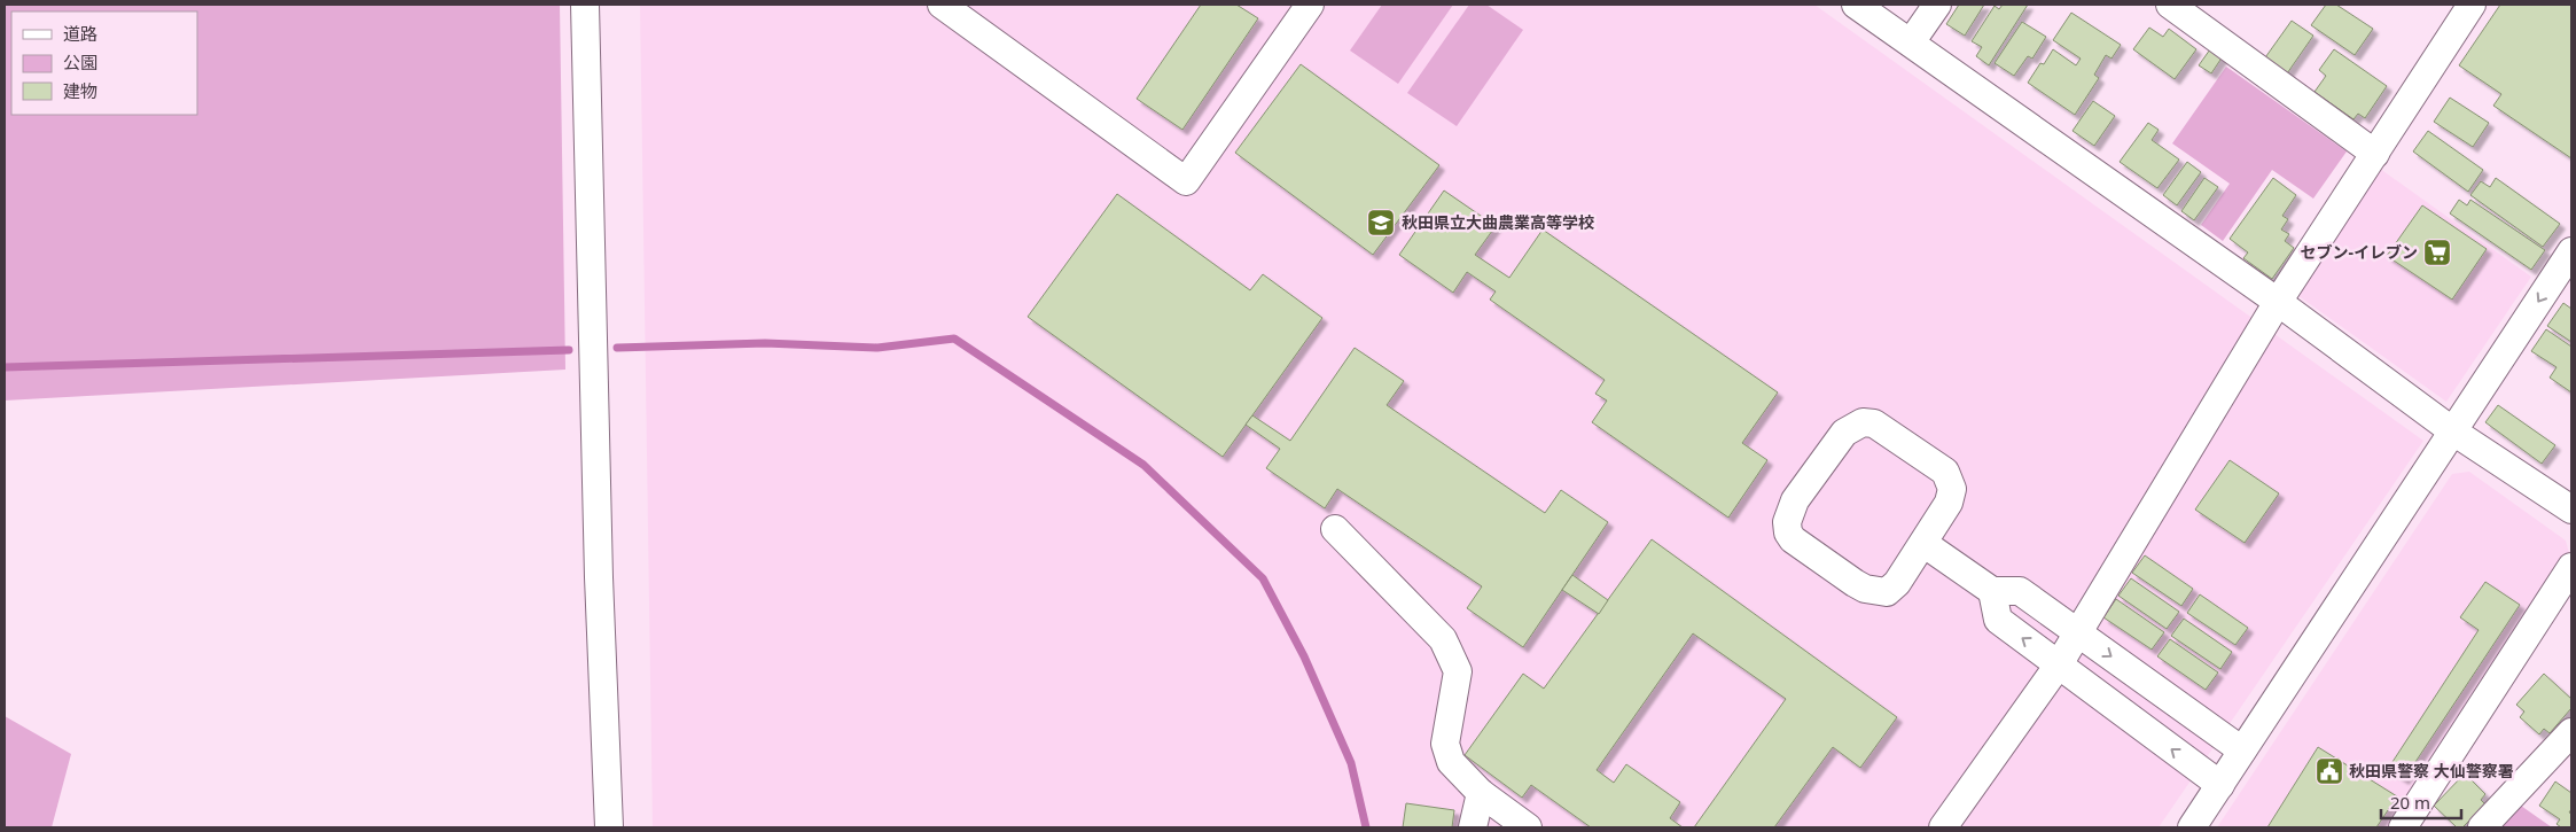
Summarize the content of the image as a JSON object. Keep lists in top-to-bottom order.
{
  "places": {
    "school or university": ["秋田県立大曲農業高等学校"],
    "supermarket": ["セブン-イレブン"],
    "public building": ["秋田県警察 大仙警察署"]
  },
  "legend": ["道路", "公園", "建物"],
  "scale_bar": "20 m"
}
